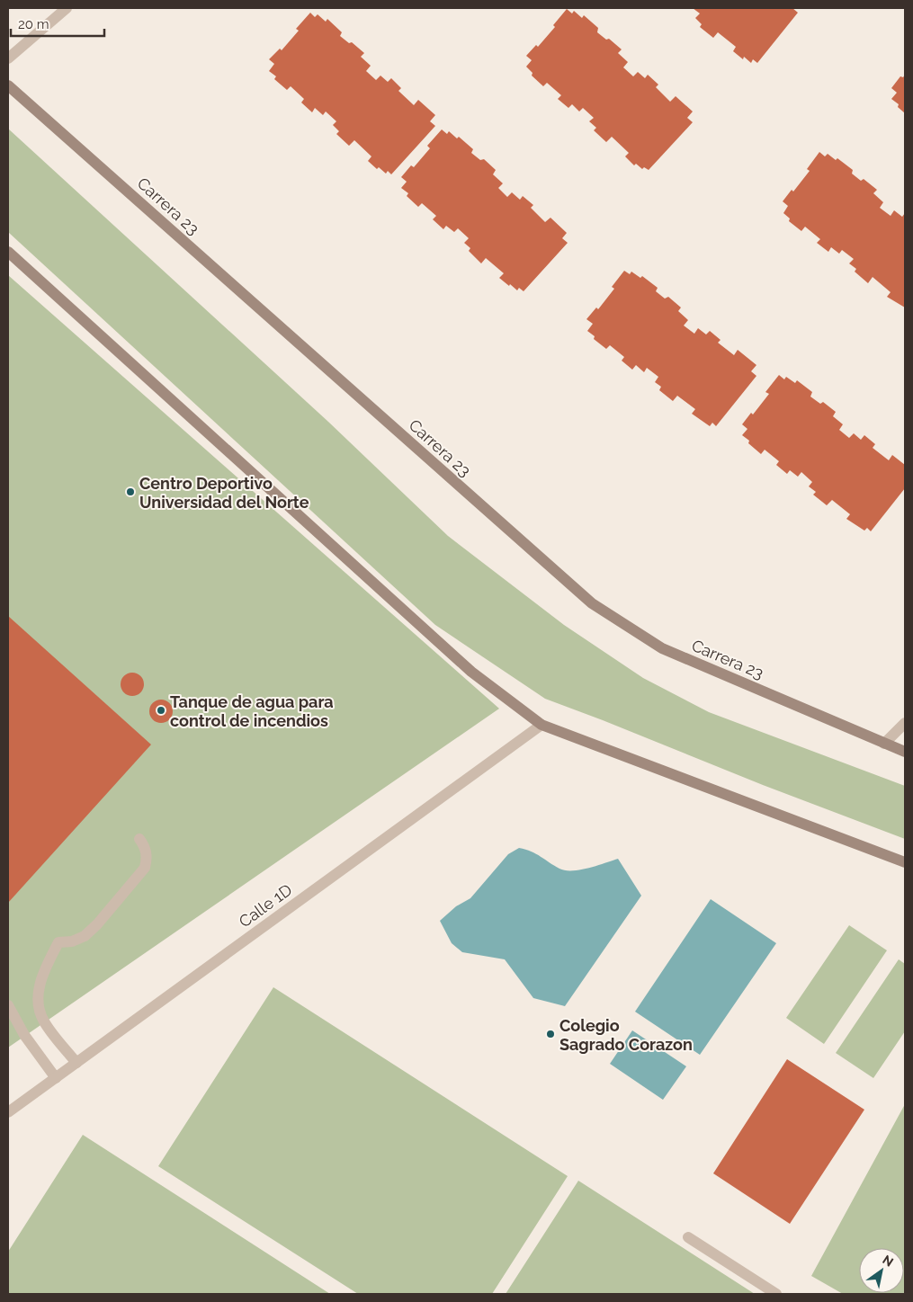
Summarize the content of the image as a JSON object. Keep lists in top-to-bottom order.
{
  "streets": {
    "main road": ["Carrera 23"],
    "street": ["Calle 1D"]
  },
  "places": ["Centro Deportivo Universidad del Norte", "Tanque de agua para control de incendios", "Colegio Sagrado Corazon"],
  "scale_bar": "20 m",
  "north": "top right"
}
